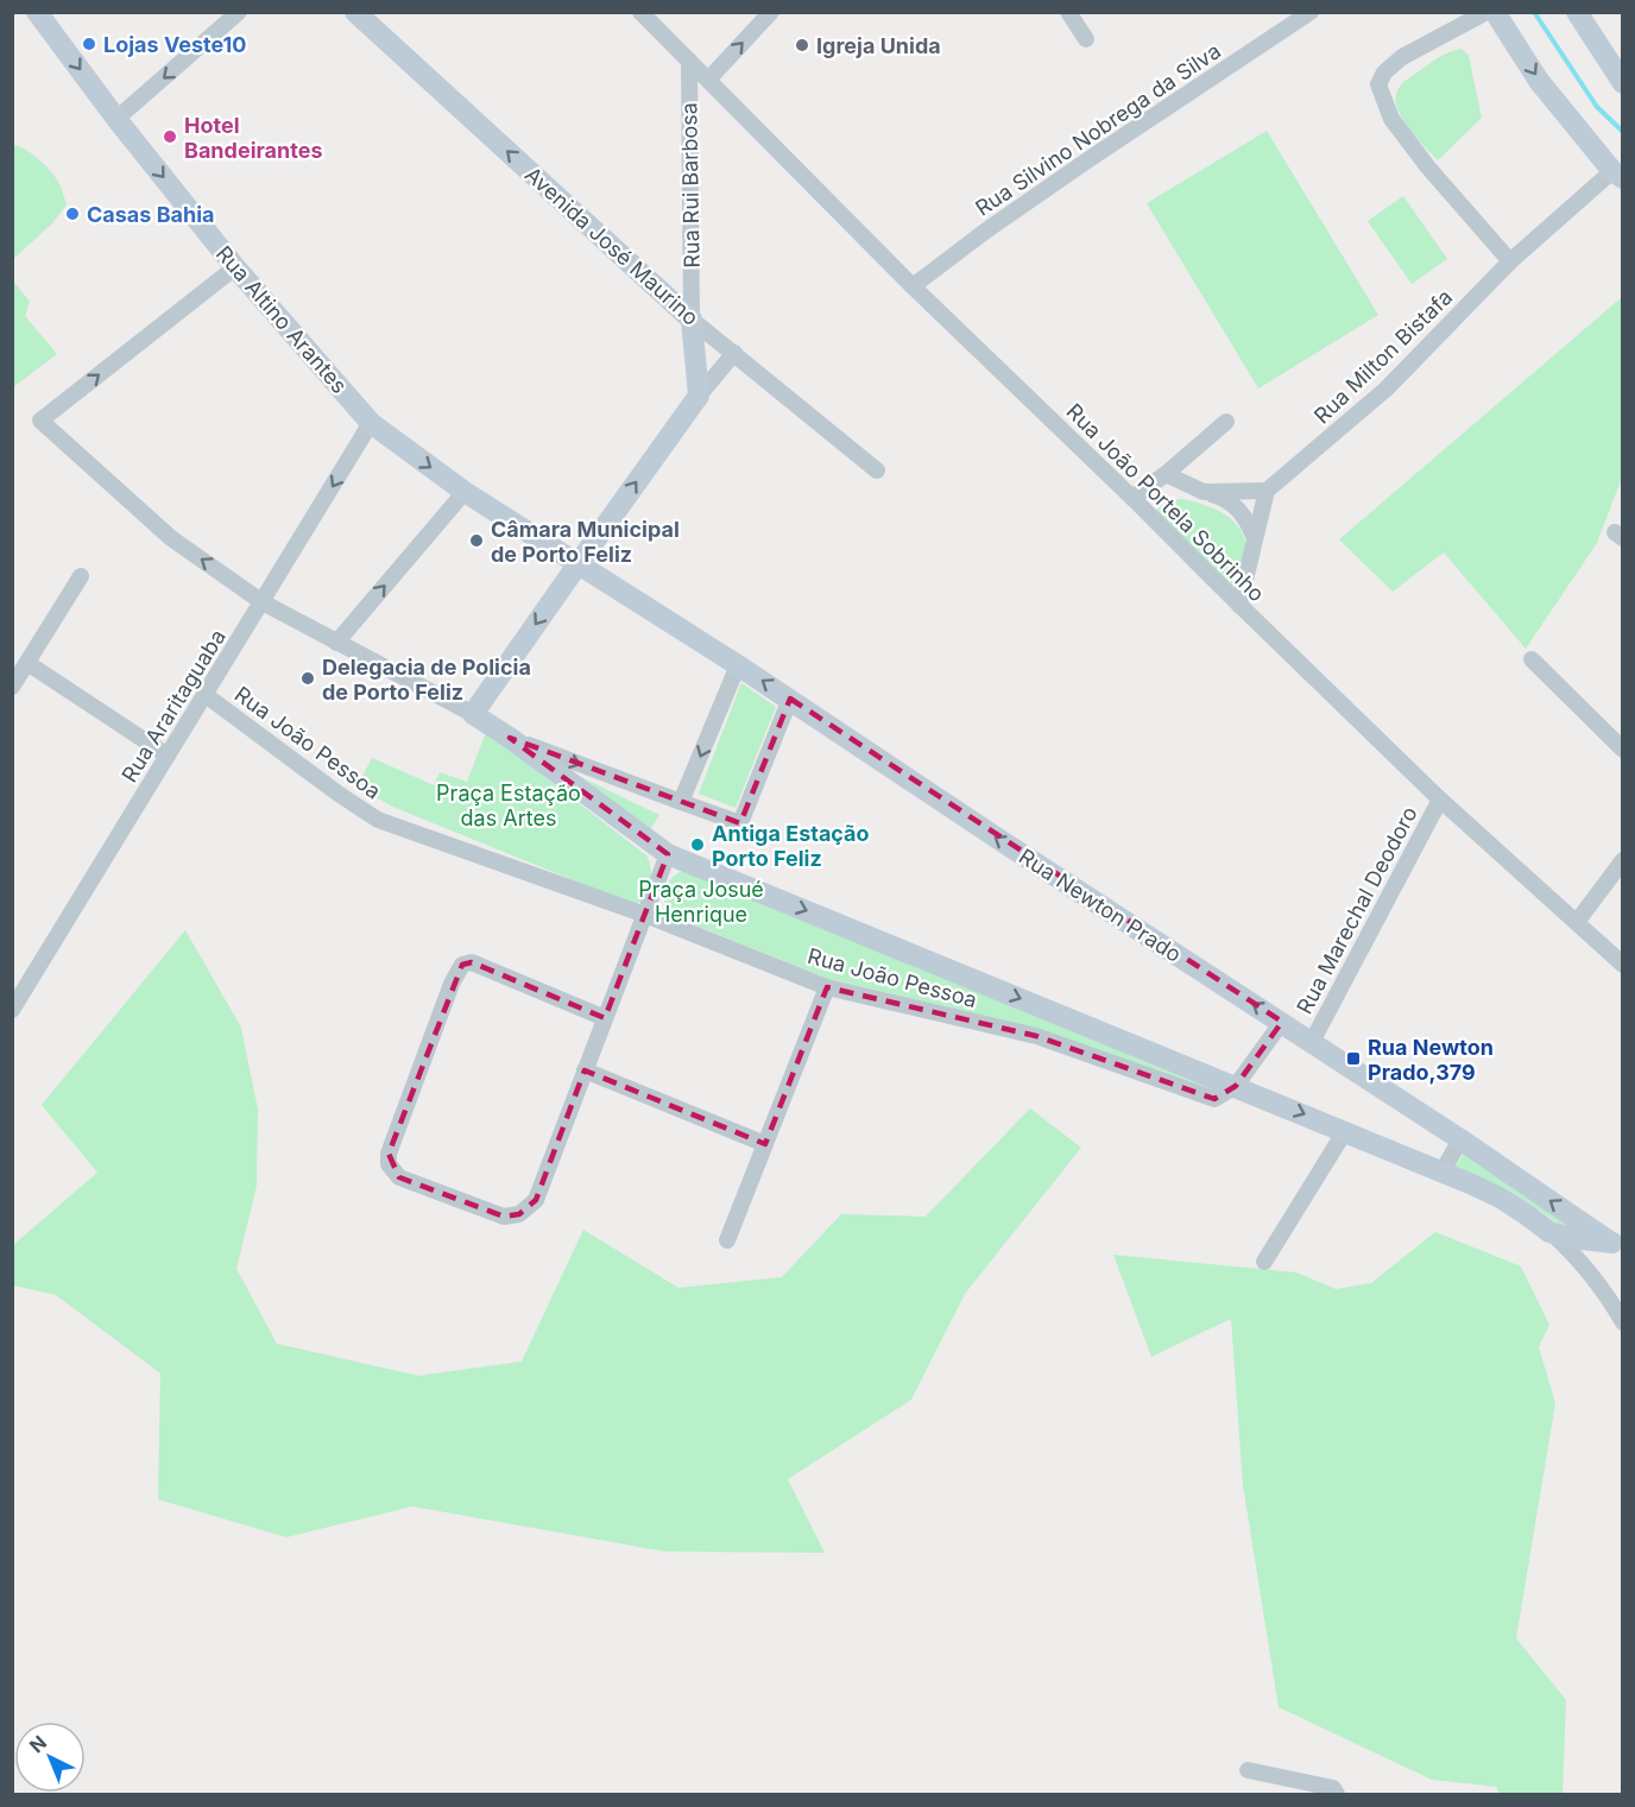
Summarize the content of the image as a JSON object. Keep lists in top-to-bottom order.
{
  "streets": {
    "street": [
      "Rua Silvino Nobrega da Silva",
      "Rua Rui Barbosa",
      "Avenida José Maurino",
      "Rua Altino Arantes",
      "Rua Milton Bistafa",
      "Rua João Portela Sobrinho",
      "Rua Araritaguaba",
      "Rua João Pessoa",
      "Rua Newton Prado",
      "Rua Marechal Deodoro"
    ]
  },
  "crossings": [
    ["Rua Silvino Nobrega da Silva", "Rua João Portela Sobrinho"],
    ["Rua Rui Barbosa", "Avenida José Maurino"],
    ["Rua Rui Barbosa", "Rua João Portela Sobrinho"],
    ["Rua Altino Arantes", "Rua Araritaguaba"],
    ["Rua Altino Arantes", "Rua Newton Prado"],
    ["Rua João Portela Sobrinho", "Rua Marechal Deodoro"],
    ["Rua Araritaguaba", "Rua João Pessoa"],
    ["Rua Newton Prado", "Rua Marechal Deodoro"]
  ],
  "one_way": ["Avenida José Maurino", "Rua Altino Arantes"],
  "parks": ["Praça Estação das Artes", "Praça Josué Henrique"],
  "places": {
    "other": [
      "Lojas Veste10",
      "Igreja Unida",
      "Hotel Bandeirantes",
      "Casas Bahia",
      "Câmara Municipal de Porto Feliz",
      "Delegacia de Policia de Porto Feliz",
      "Antiga Estação Porto Feliz"
    ],
    "transit": ["Rua Newton Prado,379"]
  },
  "north": "top left"
}
